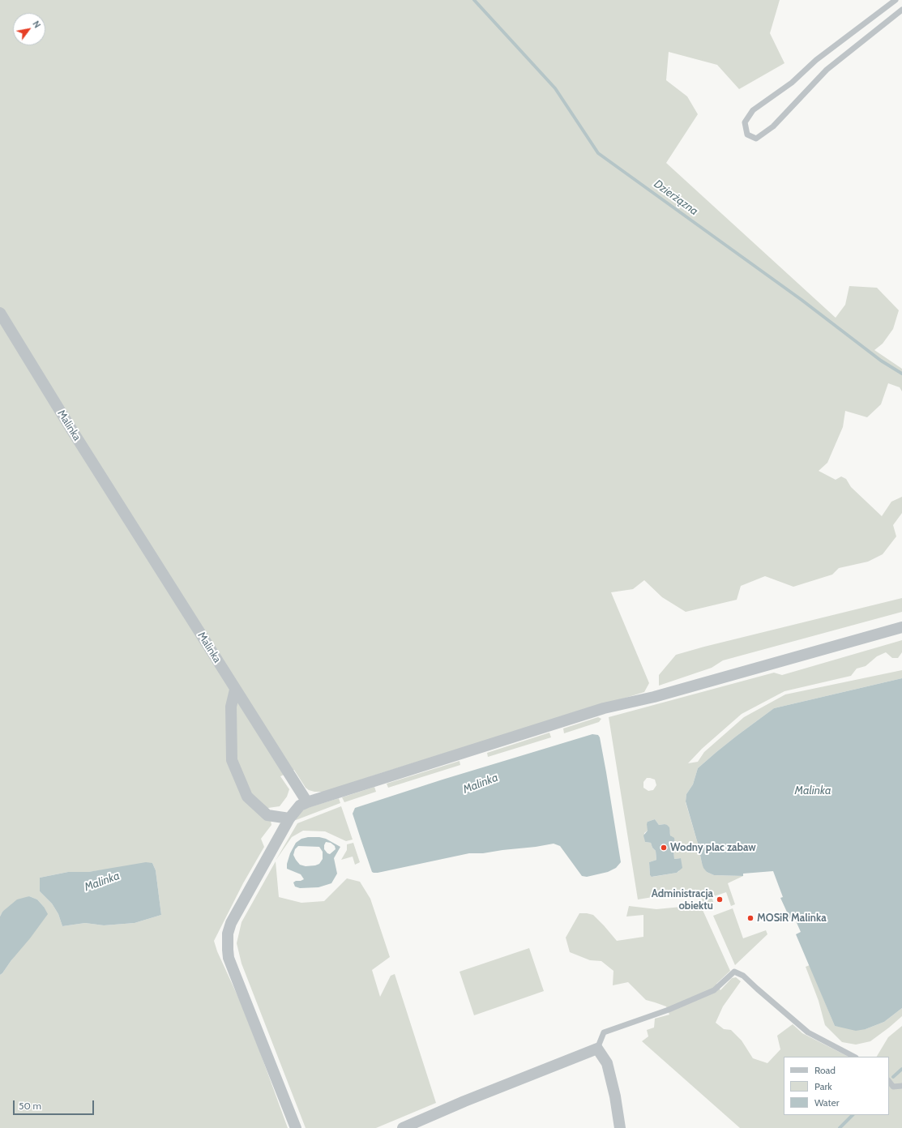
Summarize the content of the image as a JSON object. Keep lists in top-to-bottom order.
{
  "streets": {
    "street": ["Malinka"]
  },
  "water": ["Dzierżązna", "Malinka"],
  "places": ["Wodny plac zabaw", "Administracja obiektu", "MOSiR Malinka"],
  "legend": ["Road", "Park", "Water"],
  "scale_bar": "50 m",
  "north": "top right"
}
